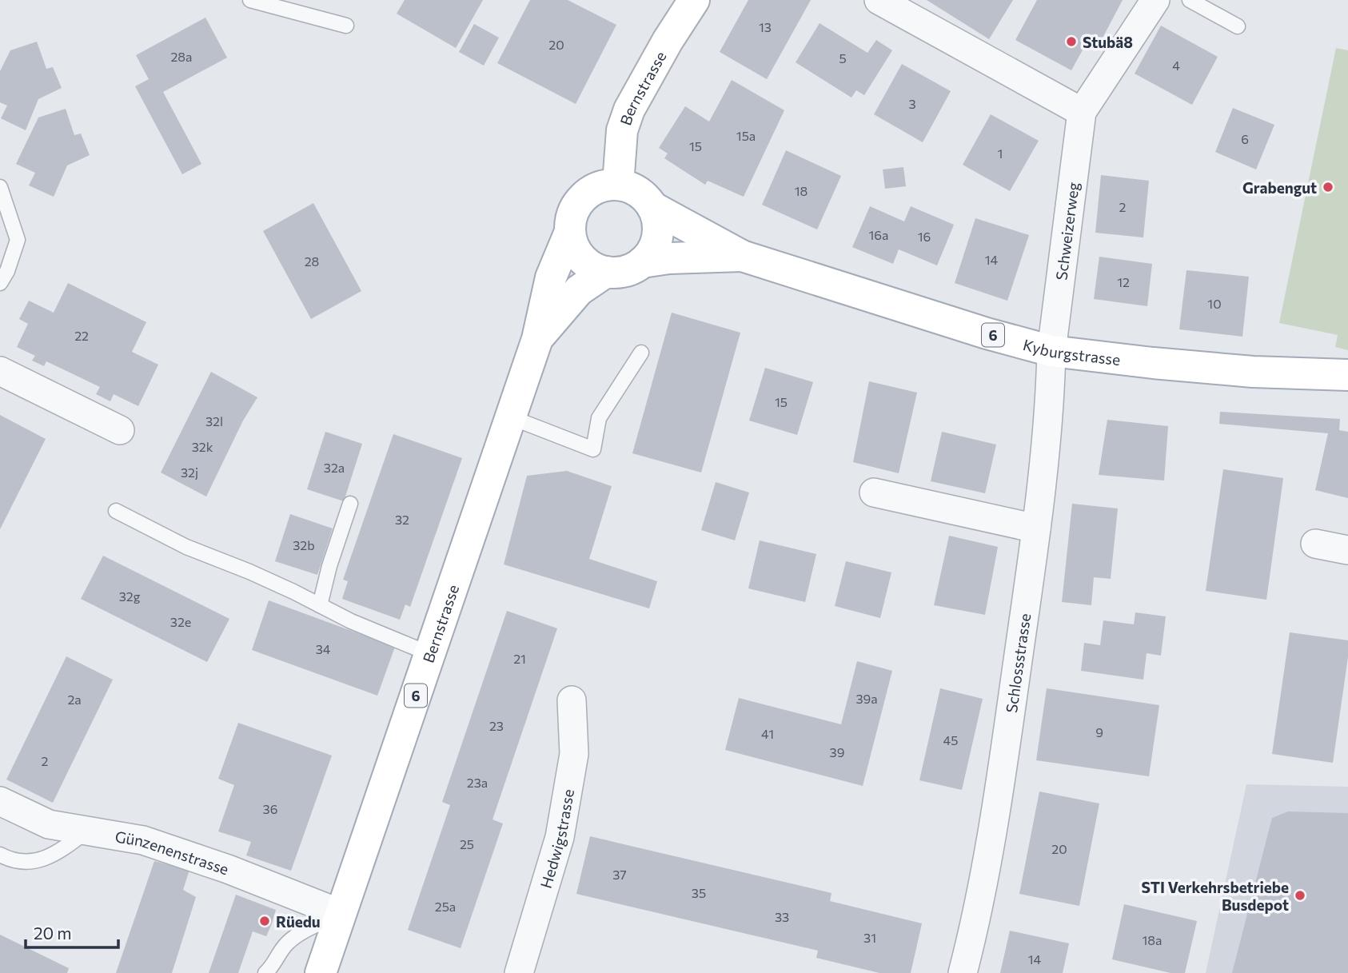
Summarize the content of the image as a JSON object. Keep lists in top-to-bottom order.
{
  "streets": {
    "main road": ["Bernstrasse", "6", "Kyburgstrasse"],
    "street": [
      "Schweizerweg",
      "Schlossstrasse",
      "Hedwigstrasse",
      "Günzenenstrasse"
    ]
  },
  "crossings": [
    ["Bernstrasse", "Kyburgstrasse"],
    ["Bernstrasse", "Günzenenstrasse"],
    ["Schweizerweg", "Kyburgstrasse"],
    ["Schweizerweg", "Schlossstrasse"],
    ["Kyburgstrasse", "Schlossstrasse"]
  ],
  "places": [
    "Stubä8",
    "Grabengut",
    "STI Verkehrsbetriebe Busdepot",
    "Rüedu"
  ],
  "house_numbers": [
    "13",
    "20",
    "28a",
    "5",
    "4",
    "3",
    "15a",
    "6",
    "15",
    "1",
    "18",
    "2",
    "16a",
    "16",
    "14",
    "28",
    "12",
    "10",
    "22",
    "15",
    "32l",
    "32k",
    "32a",
    "32j",
    "32",
    "32b",
    "32g",
    "32e",
    "34",
    "21",
    "39a",
    "2a",
    "23",
    "9",
    "41",
    "45",
    "39",
    "2",
    "23a",
    "36",
    "25",
    "20",
    "37",
    "35",
    "25a",
    "33",
    "31",
    "18a",
    "14"
  ],
  "scale_bar": "20 m"
}
